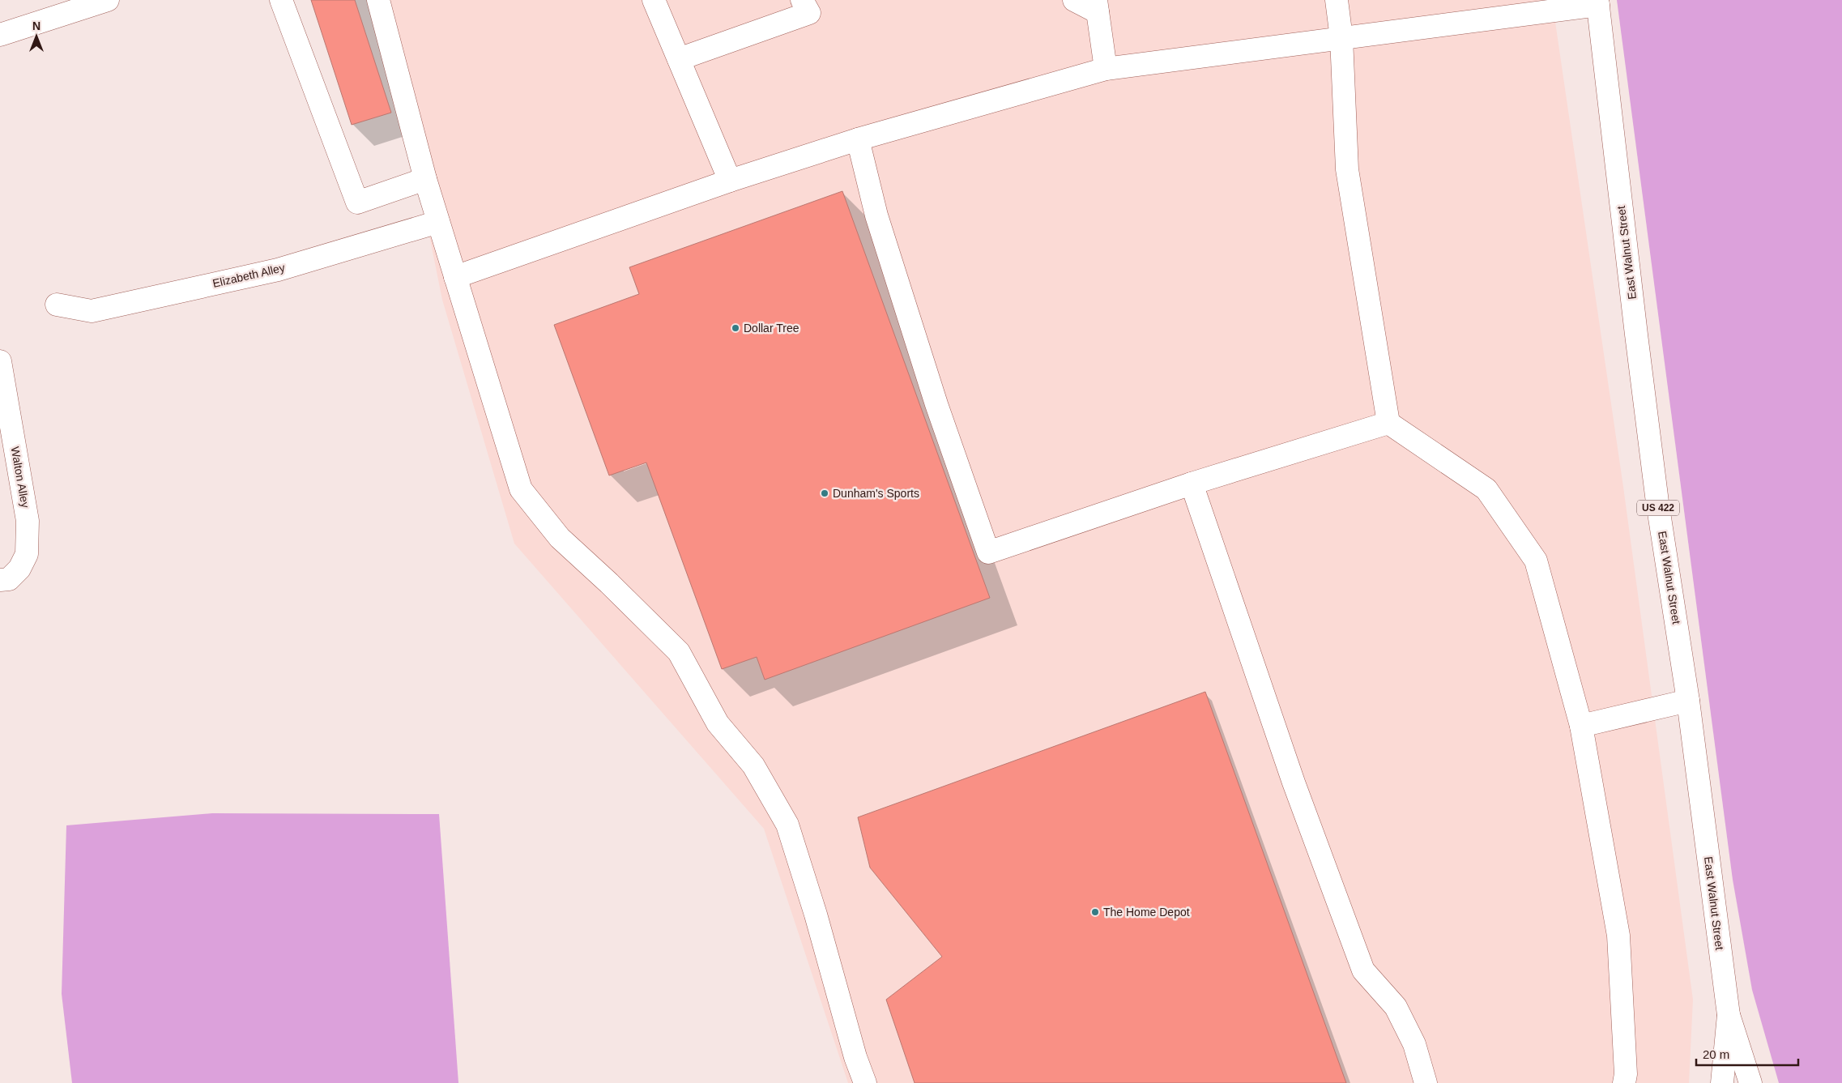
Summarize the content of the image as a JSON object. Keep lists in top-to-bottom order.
{
  "streets": {
    "main road": [
      "East Walnut Street",
      "Elizabeth Alley",
      "Walton Alley",
      "US 422"
    ]
  },
  "places": ["Dollar Tree", "Dunham's Sports", "The Home Depot"],
  "scale_bar": "20 m",
  "north": "top"
}
